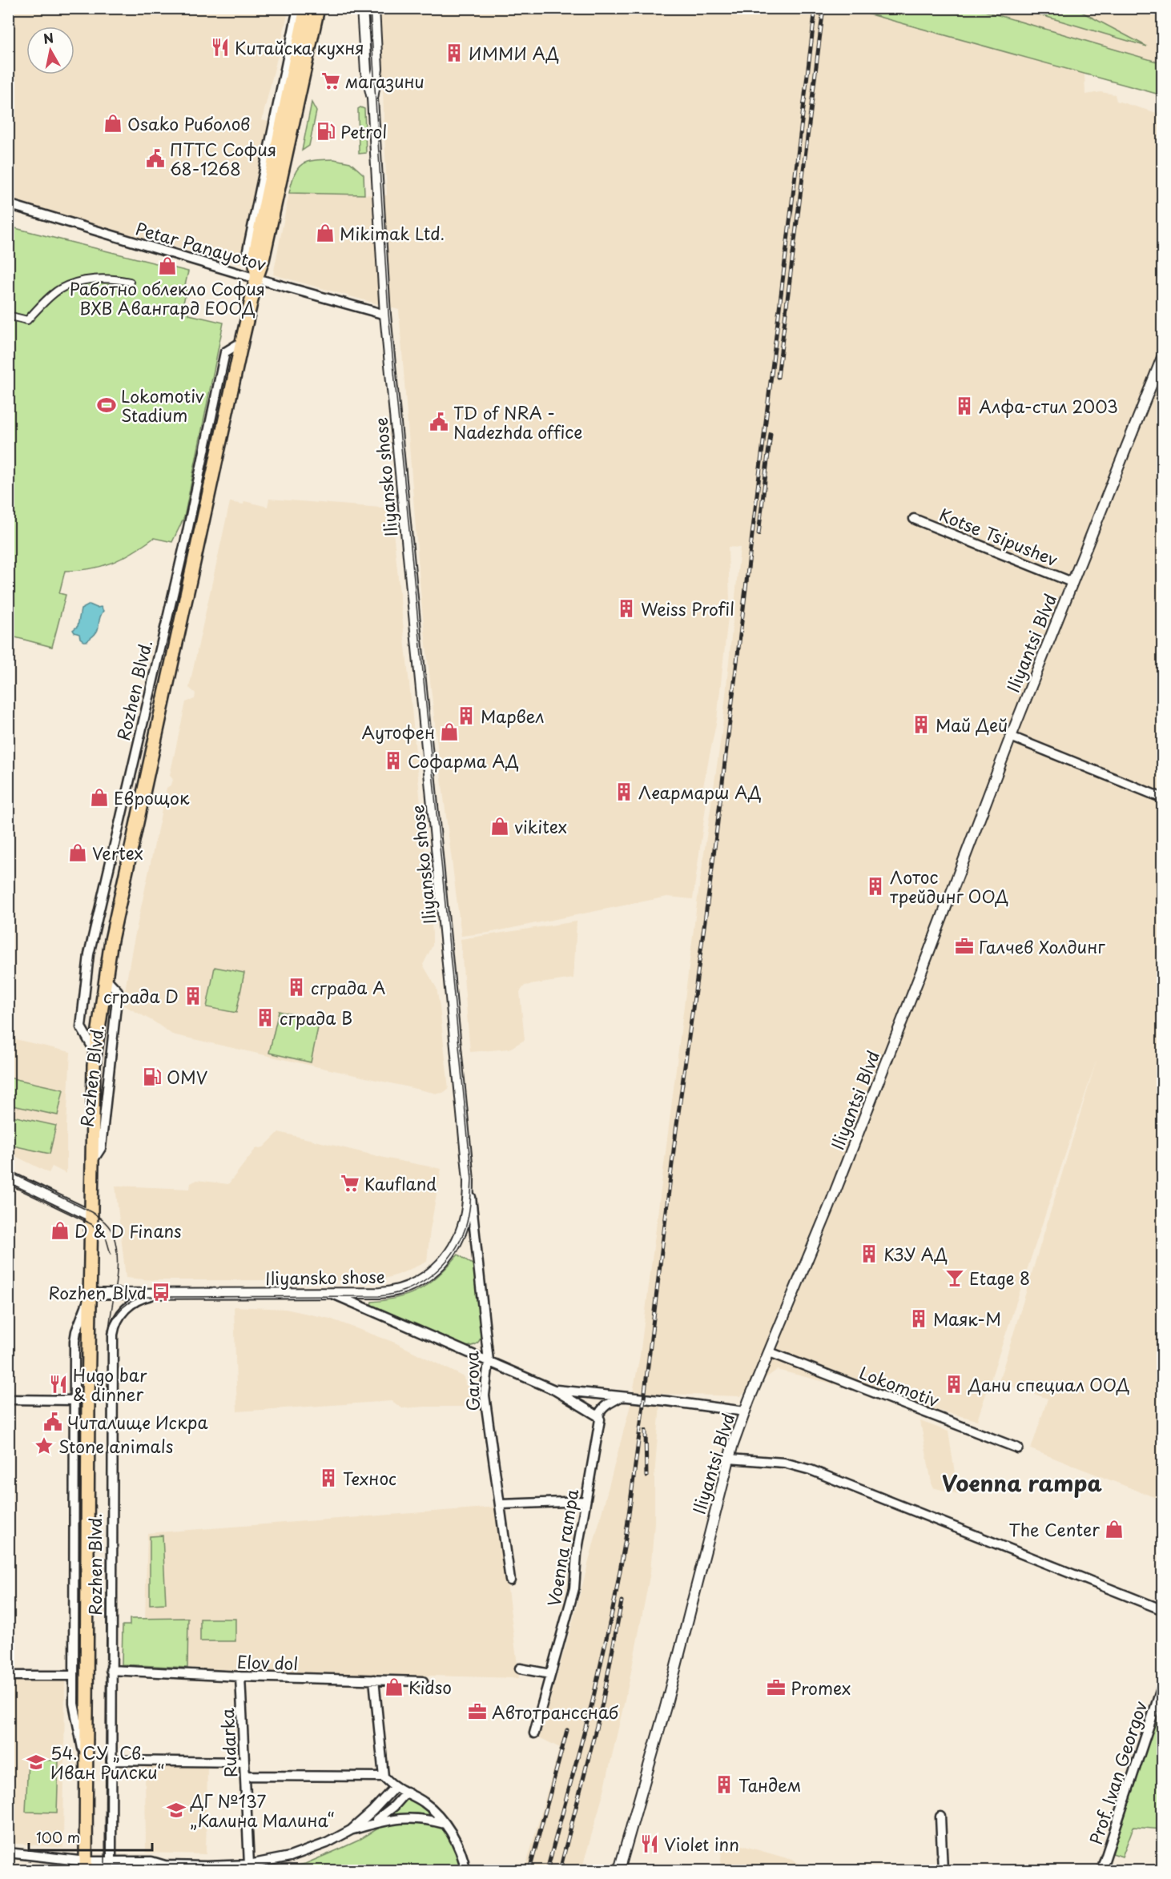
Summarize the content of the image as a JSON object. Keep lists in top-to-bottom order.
{
  "streets": {
    "main road": ["Rozhen Blvd."],
    "street": [
      "Petar Panayotov",
      "Iliyansko shose",
      "Kotse Tsipushev",
      "Iliyantsi Blvd",
      "Garova",
      "Lokomotiv",
      "Voenna rampa",
      "Elov dol",
      "Rudarka",
      "Prof. Ivan Georgov"
    ]
  },
  "crossings": [
    ["Petar Panayotov", "Iliyansko shose"],
    ["Petar Panayotov", "Rozhen Blvd."],
    ["Iliyansko shose", "Rozhen Blvd."],
    ["Iliyansko shose", "Garova"],
    ["Kotse Tsipushev", "Iliyantsi Blvd"],
    ["Iliyantsi Blvd", "Lokomotiv"],
    ["Rozhen Blvd.", "Elov dol"],
    ["Elov dol", "Rudarka"]
  ],
  "districts": ["Voenna rampa"],
  "places": {
    "restaurant": ["Китайска кухня", "Hugo bar & dinner", "Violet inn"],
    "building": [
      "ИММИ АД",
      "Алфа-стил 2003",
      "Weiss Profil",
      "Марвел",
      "Май Дей",
      "Софарма АД",
      "Леармарш АД",
      "Лотос трейдинг ООД",
      "сграда А",
      "сграда D",
      "сграда В",
      "КЗУ АД",
      "Маяк-М",
      "Дани специал ООД",
      "Технос",
      "Тандем"
    ],
    "supermarket": ["магазини", "Kaufland"],
    "shop": [
      "Osako Риболов",
      "Mikimak Ltd.",
      "Работно облекло София ВХВ Авангард ЕООД",
      "Аутофен",
      "Еврощок",
      "vikitex",
      "Vertex",
      "D & D Finans",
      "The Center",
      "Kidso"
    ],
    "fuel station": ["Petrol", "OMV"],
    "public building": ["ПТТС София 68-1268", "TD of NRA - Nadezhda office", "Читалище Искра"],
    "sports": ["Lokomotiv Stadium"],
    "office": ["Галчев Холдинг", "Promex", "Автотрансснаб"],
    "bar": ["Etage 8"],
    "bus stop": ["Rozhen Blvd"],
    "place": ["Stone animals"],
    "school or university": ["54. СУ „Св. Иван Рилски“", "ДГ №137 „Калина Малина“"]
  },
  "scale_bar": "100 m",
  "north": "top"
}
